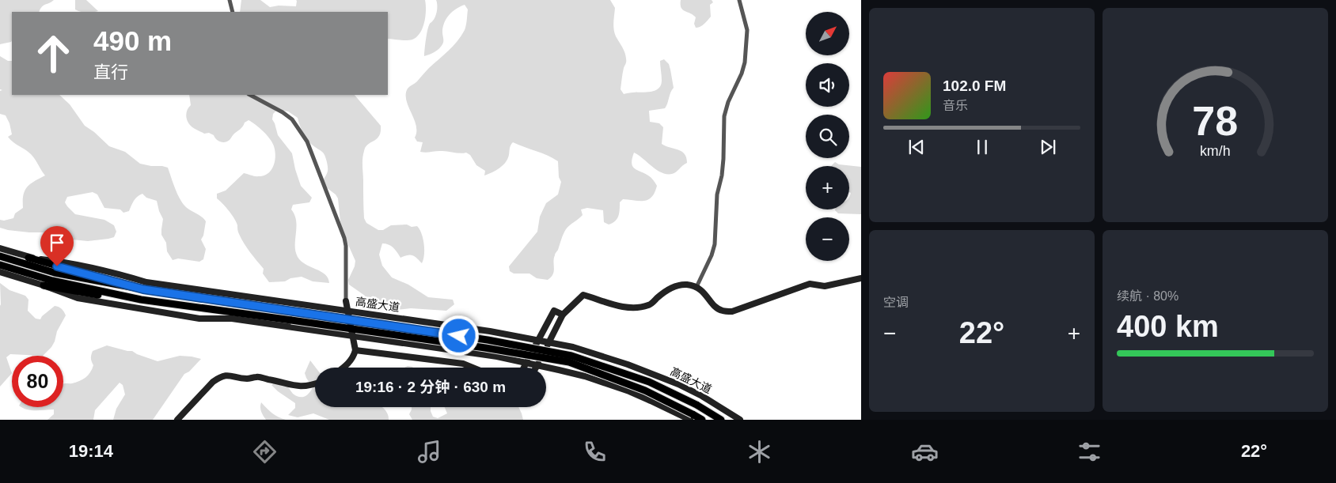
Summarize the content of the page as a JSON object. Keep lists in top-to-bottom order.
{
  "streets": {
    "highway": ["高盛大道"]
  },
  "north": "top right",
  "page": {
    "map_buttons": ["+", "−"],
    "turn": ["490 m", "直行"],
    "song": ["102.0 FM", "音乐"],
    "tile": [
      "空调",
      ["续航 · 80%", "400 km"]
    ],
    "heat": ["−", "22°", "+"],
    "limit": "80",
    "trip": "19:16 · 2 分钟 · 630 m",
    "tabs": ["19:14", "22°"],
    "gauge": ["78", "km/h"]
  }
}
